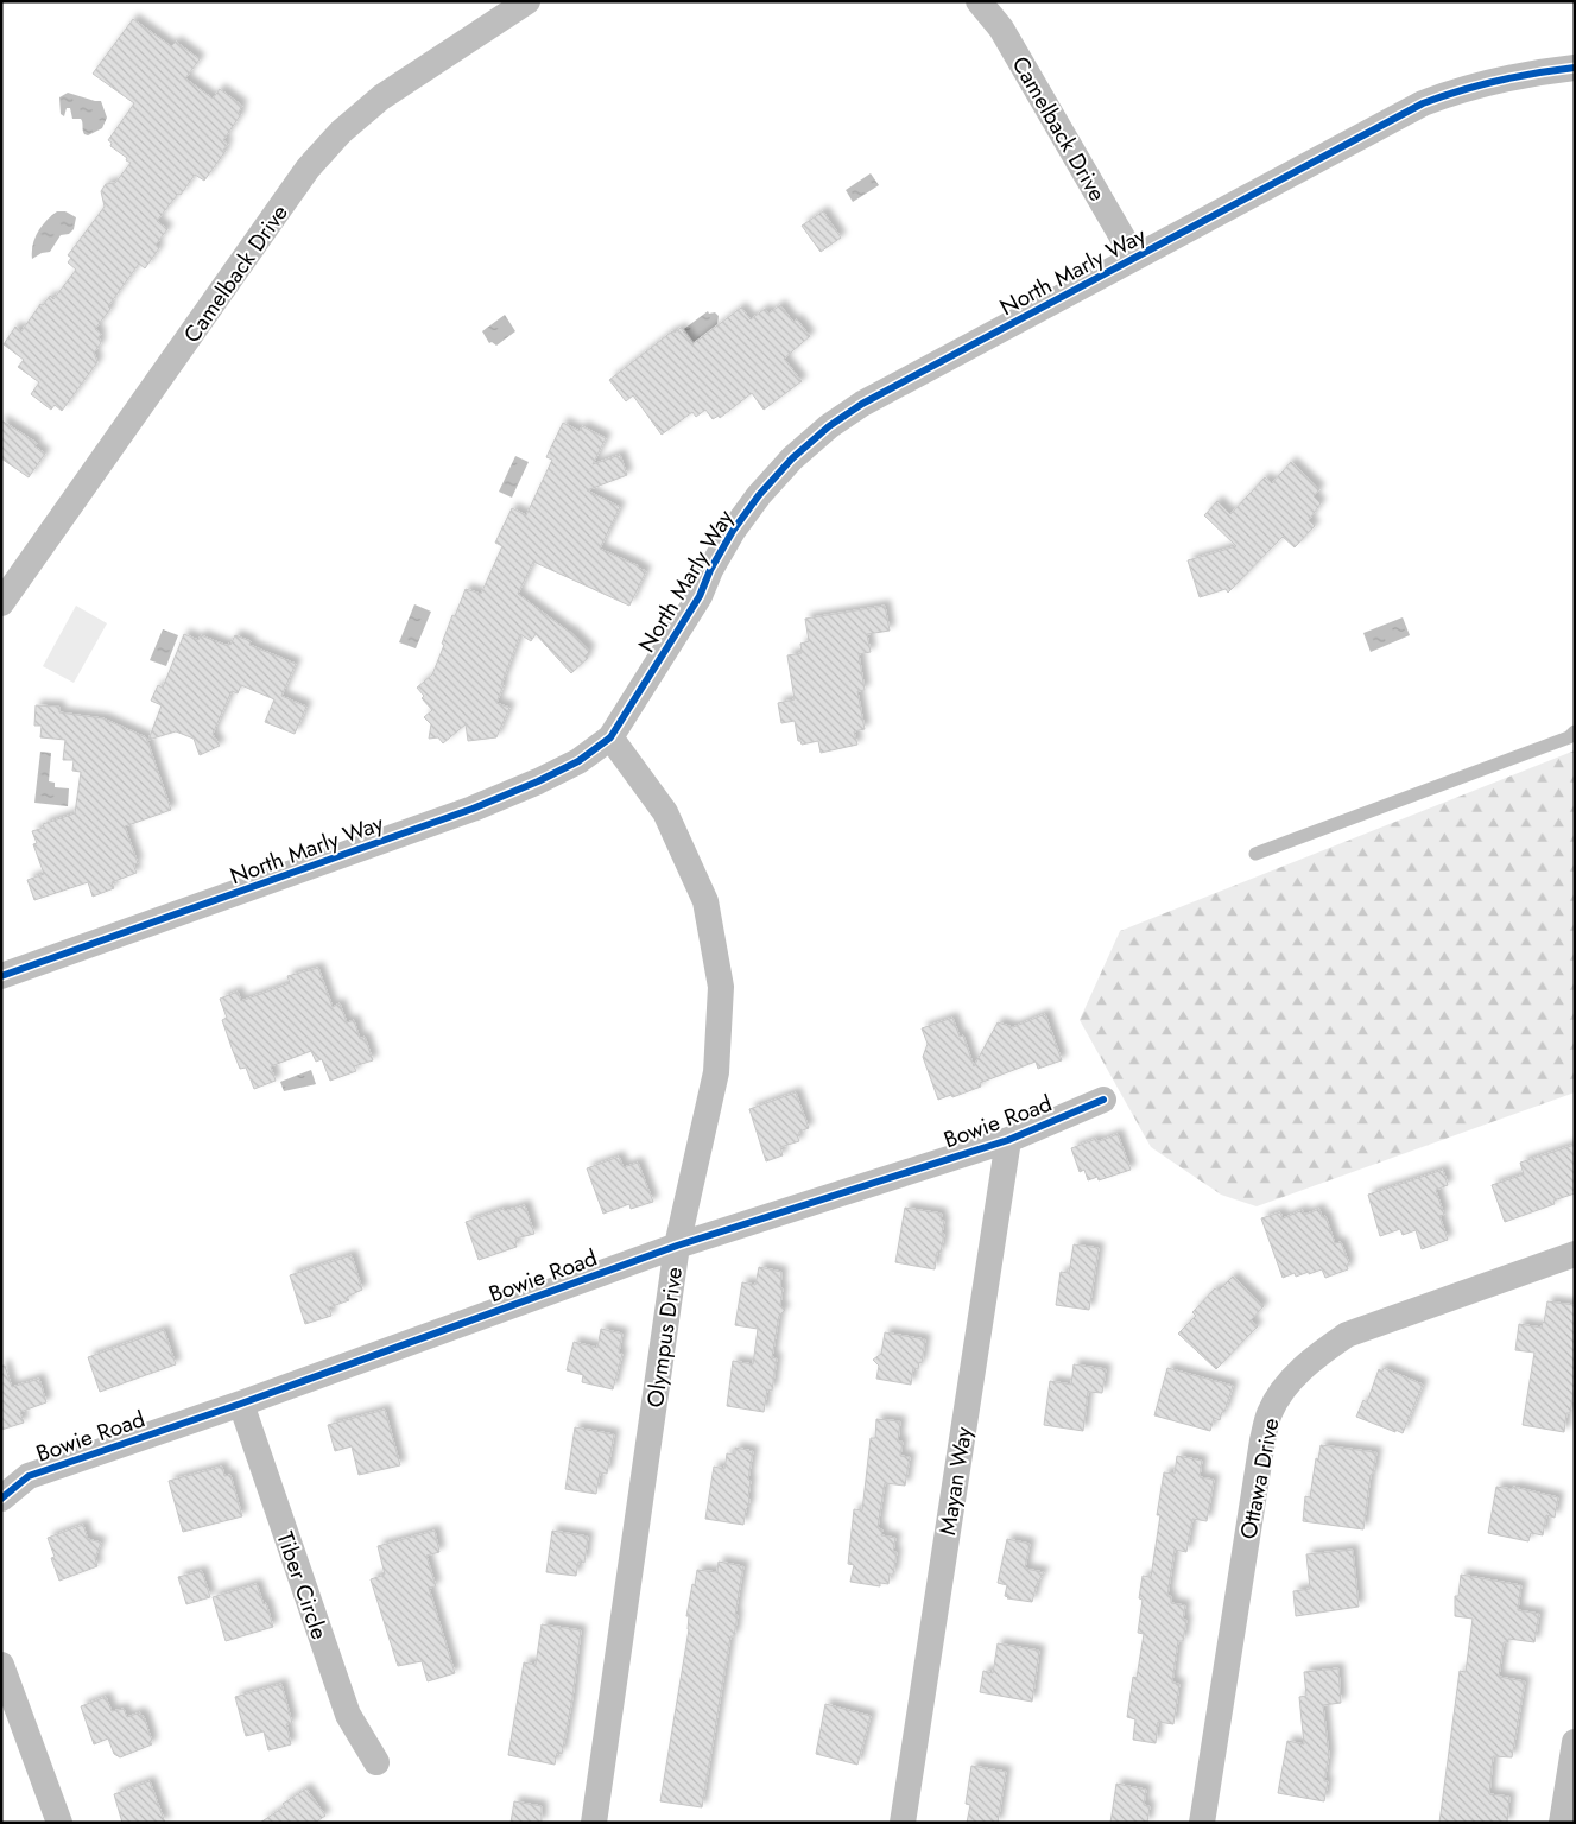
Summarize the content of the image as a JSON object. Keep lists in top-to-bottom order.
{
  "streets": {
    "street": [
      "Camelback Drive",
      "North Marly Way",
      "Bowie Road",
      "Olympus Drive",
      "Ottawa Drive",
      "Mayan Way",
      "Tiber Circle"
    ]
  },
  "crossings": [
    ["Camelback Drive", "North Marly Way"],
    ["North Marly Way", "Olympus Drive"],
    ["Bowie Road", "Olympus Drive"],
    ["Bowie Road", "Mayan Way"],
    ["Bowie Road", "Tiber Circle"]
  ]
}
